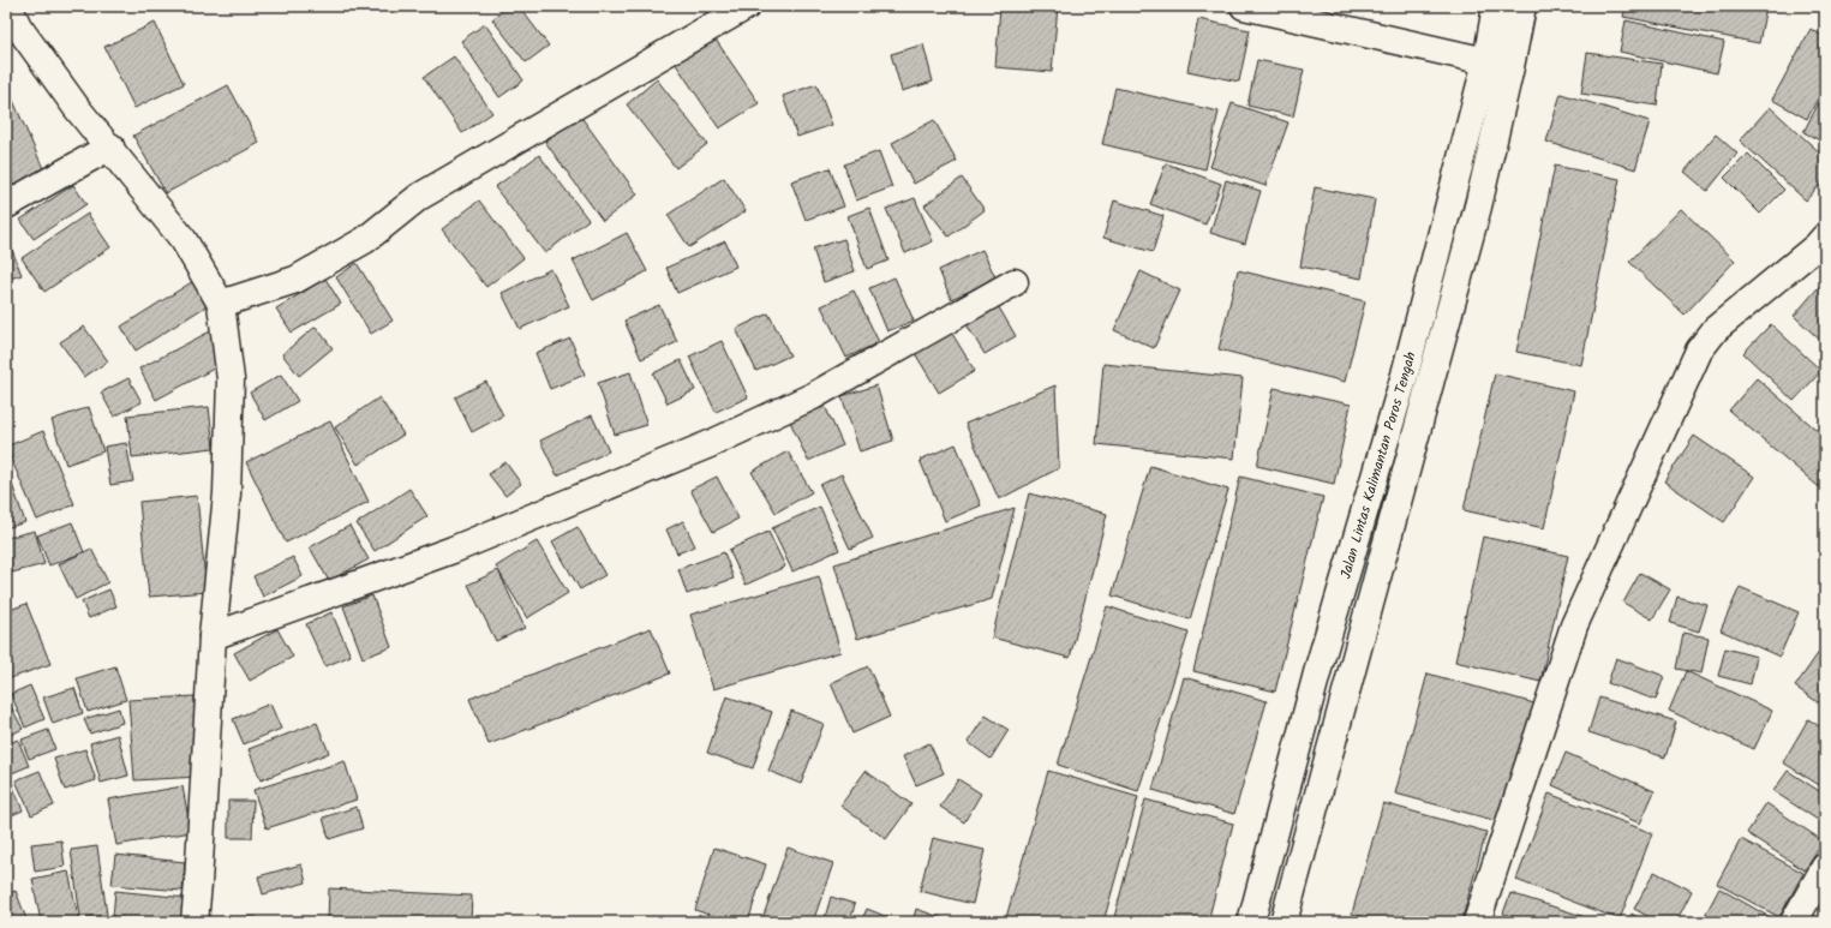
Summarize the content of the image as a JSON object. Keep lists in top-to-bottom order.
{
  "streets": {
    "street": ["Jalan Lintas Kalimantan Poros Tengah"]
  }
}
